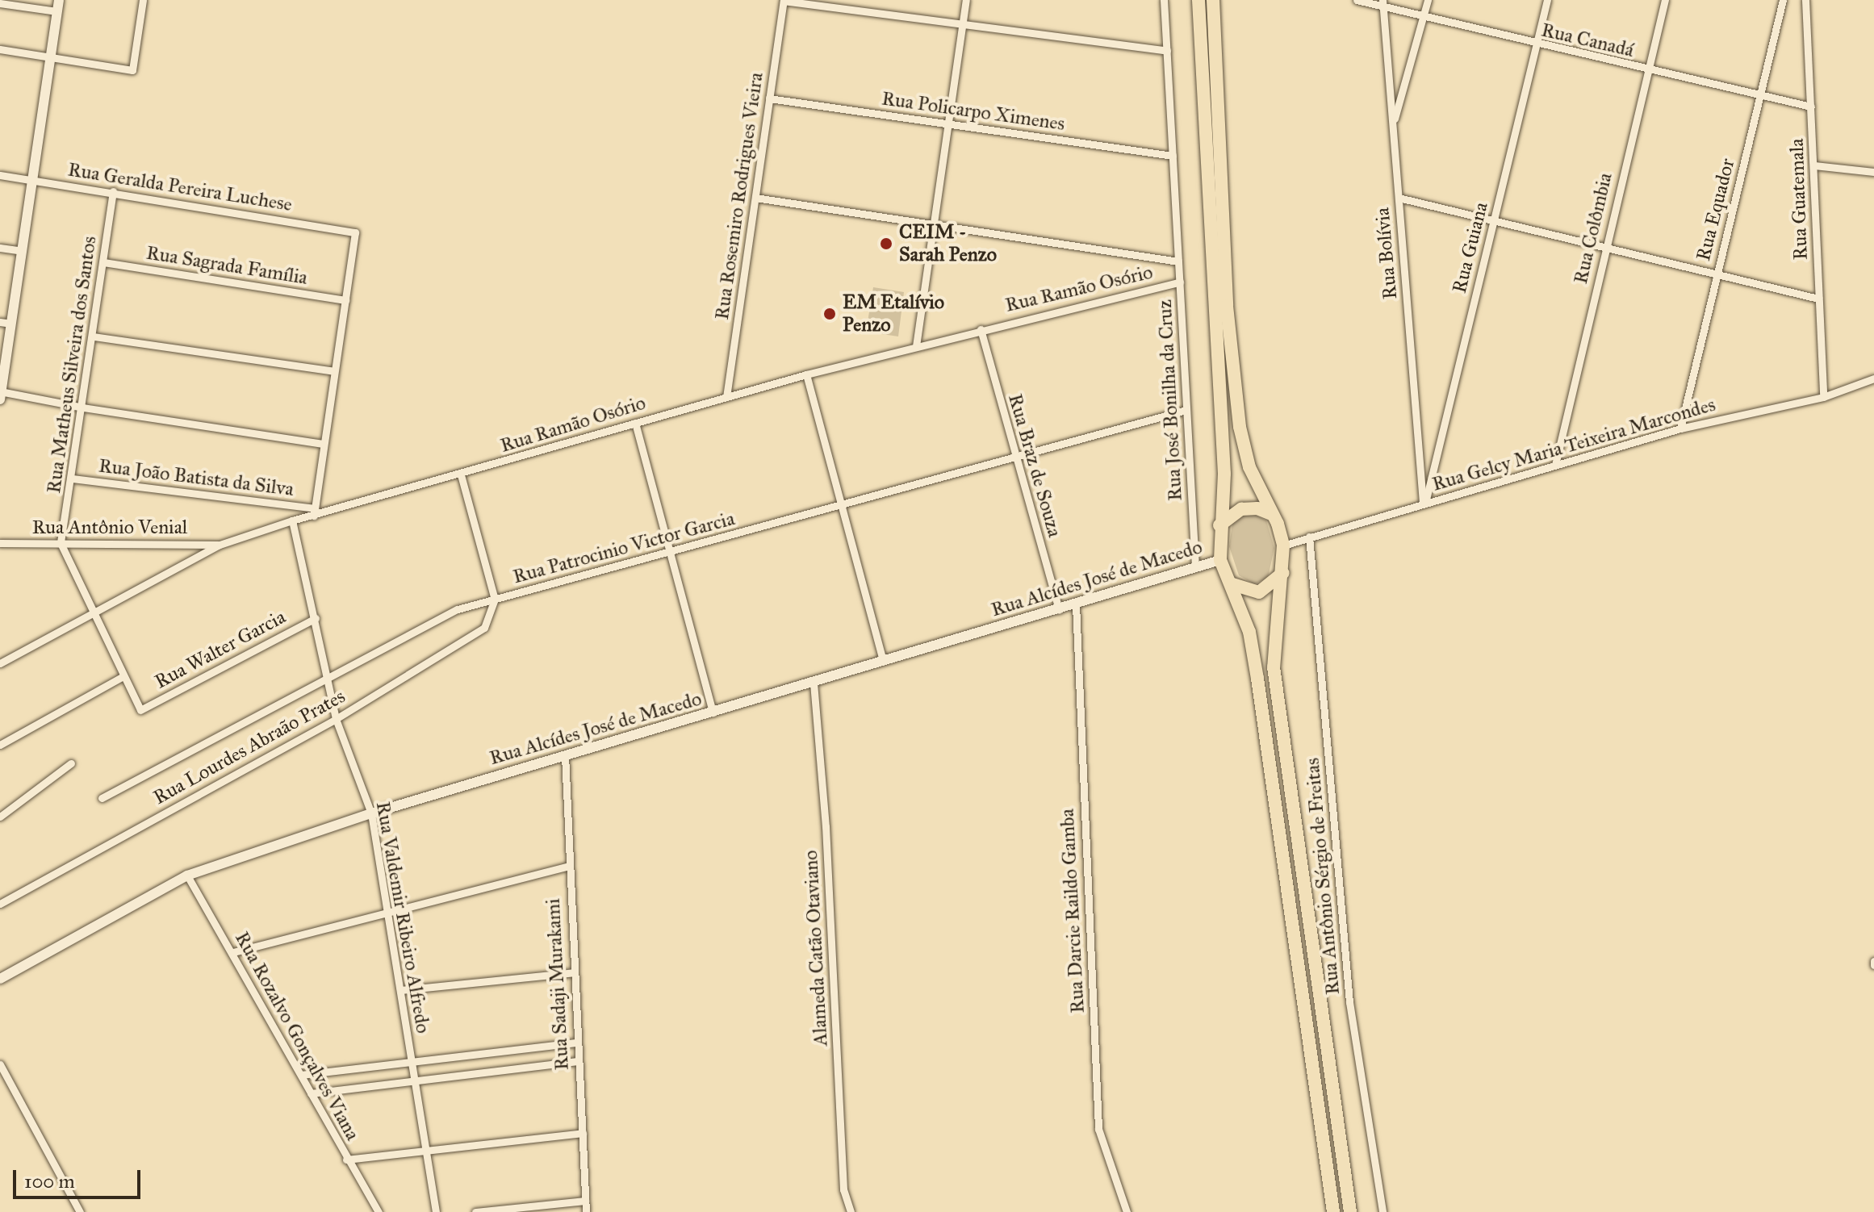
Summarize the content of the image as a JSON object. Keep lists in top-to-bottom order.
{
  "streets": {
    "street": [
      "Rua Canadá",
      "Rua Policarpo Ximenes",
      "Rua Geralda Pereira Luchese",
      "Rua Rosemiro Rodrigues Vieira",
      "Rua Guatemala",
      "Rua Equador",
      "Rua Colômbia",
      "Rua Guiana",
      "Rua Bolívia",
      "Rua Sagrada Família",
      "Rua Ramão Osório",
      "Rua Matheus Silveira dos Santos",
      "Rua José Bonilha da Cruz",
      "Rua Gelcy Maria Teixeira Marcondes",
      "Rua Braz de Souza",
      "Rua João Batista da Silva",
      "Rua Antônio Venial",
      "Rua Patrocinio Victor Garcia",
      "Rua Alcídes José de Macedo",
      "Rua Walter Garcia",
      "Rua Lourdes Abraão Prates",
      "Rua Antônio Sérgio de Freitas",
      "Rua Darcie Raildo Gamba",
      "Rua Valdemir Ribeiro Alfredo",
      "Alameda Catão Otaviano",
      "Rua Sadaji Murakami",
      "Rua Rozalvo Gonçalves Viana"
    ]
  },
  "crossings": [
    ["Rua Canadá", "Rua Guatemala"],
    ["Rua Canadá", "Rua Equador"],
    ["Rua Canadá", "Rua Colômbia"],
    ["Rua Canadá", "Rua Guiana"],
    ["Rua Canadá", "Rua Bolívia"],
    ["Rua Policarpo Ximenes", "Rua Rosemiro Rodrigues Vieira"],
    ["Rua Policarpo Ximenes", "Rua José Bonilha da Cruz"],
    ["Rua Geralda Pereira Luchese", "Rua Sagrada Família"],
    ["Rua Geralda Pereira Luchese", "Rua Matheus Silveira dos Santos"],
    ["Rua Rosemiro Rodrigues Vieira", "Rua Ramão Osório"],
    ["Rua Guatemala", "Rua Gelcy Maria Teixeira Marcondes"],
    ["Rua Equador", "Rua Gelcy Maria Teixeira Marcondes"],
    ["Rua Colômbia", "Rua Gelcy Maria Teixeira Marcondes"],
    ["Rua Guiana", "Rua Bolívia"],
    ["Rua Guiana", "Rua Gelcy Maria Teixeira Marcondes"],
    ["Rua Bolívia", "Rua Gelcy Maria Teixeira Marcondes"],
    ["Rua Sagrada Família", "Rua Matheus Silveira dos Santos"],
    ["Rua Ramão Osório", "Rua José Bonilha da Cruz"],
    ["Rua Ramão Osório", "Rua Braz de Souza"],
    ["Rua Ramão Osório", "Rua João Batista da Silva"],
    ["Rua Ramão Osório", "Rua Antônio Venial"],
    ["Rua Ramão Osório", "Rua Valdemir Ribeiro Alfredo"],
    ["Rua Matheus Silveira dos Santos", "Rua João Batista da Silva"],
    ["Rua Matheus Silveira dos Santos", "Rua Antônio Venial"],
    ["Rua José Bonilha da Cruz", "Rua Patrocinio Victor Garcia"],
    ["Rua José Bonilha da Cruz", "Rua Alcídes José de Macedo"],
    ["Rua Gelcy Maria Teixeira Marcondes", "Rua Alcídes José de Macedo"],
    ["Rua Gelcy Maria Teixeira Marcondes", "Rua Antônio Sérgio de Freitas"],
    ["Rua Braz de Souza", "Rua Patrocinio Victor Garcia"],
    ["Rua Braz de Souza", "Rua Alcídes José de Macedo"],
    ["Rua Patrocinio Victor Garcia", "Rua Lourdes Abraão Prates"],
    ["Rua Patrocinio Victor Garcia", "Rua Valdemir Ribeiro Alfredo"],
    ["Rua Alcídes José de Macedo", "Rua Darcie Raildo Gamba"],
    ["Rua Alcídes José de Macedo", "Rua Valdemir Ribeiro Alfredo"],
    ["Rua Alcídes José de Macedo", "Alameda Catão Otaviano"],
    ["Rua Alcídes José de Macedo", "Rua Sadaji Murakami"],
    ["Rua Alcídes José de Macedo", "Rua Rozalvo Gonçalves Viana"],
    ["Rua Walter Garcia", "Rua Valdemir Ribeiro Alfredo"],
    ["Rua Lourdes Abraão Prates", "Rua Valdemir Ribeiro Alfredo"]
  ],
  "places": ["CEIM - Sarah Penzo", "EM Etalívio Penzo"],
  "scale_bar": "100 m"
}
